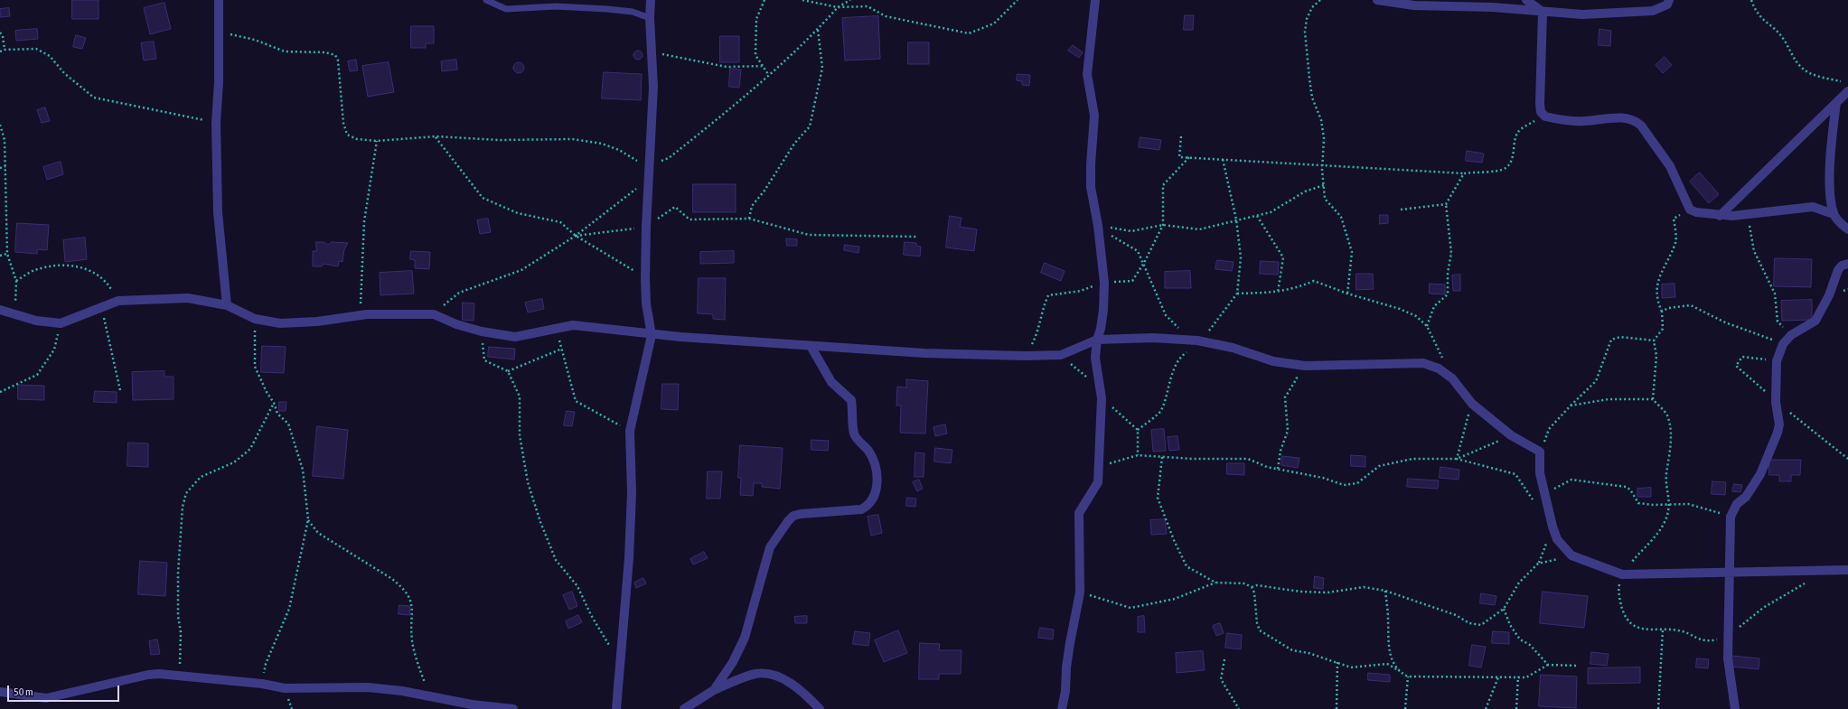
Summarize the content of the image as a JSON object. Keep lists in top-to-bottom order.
{
  "scale_bar": "50 m"
}
